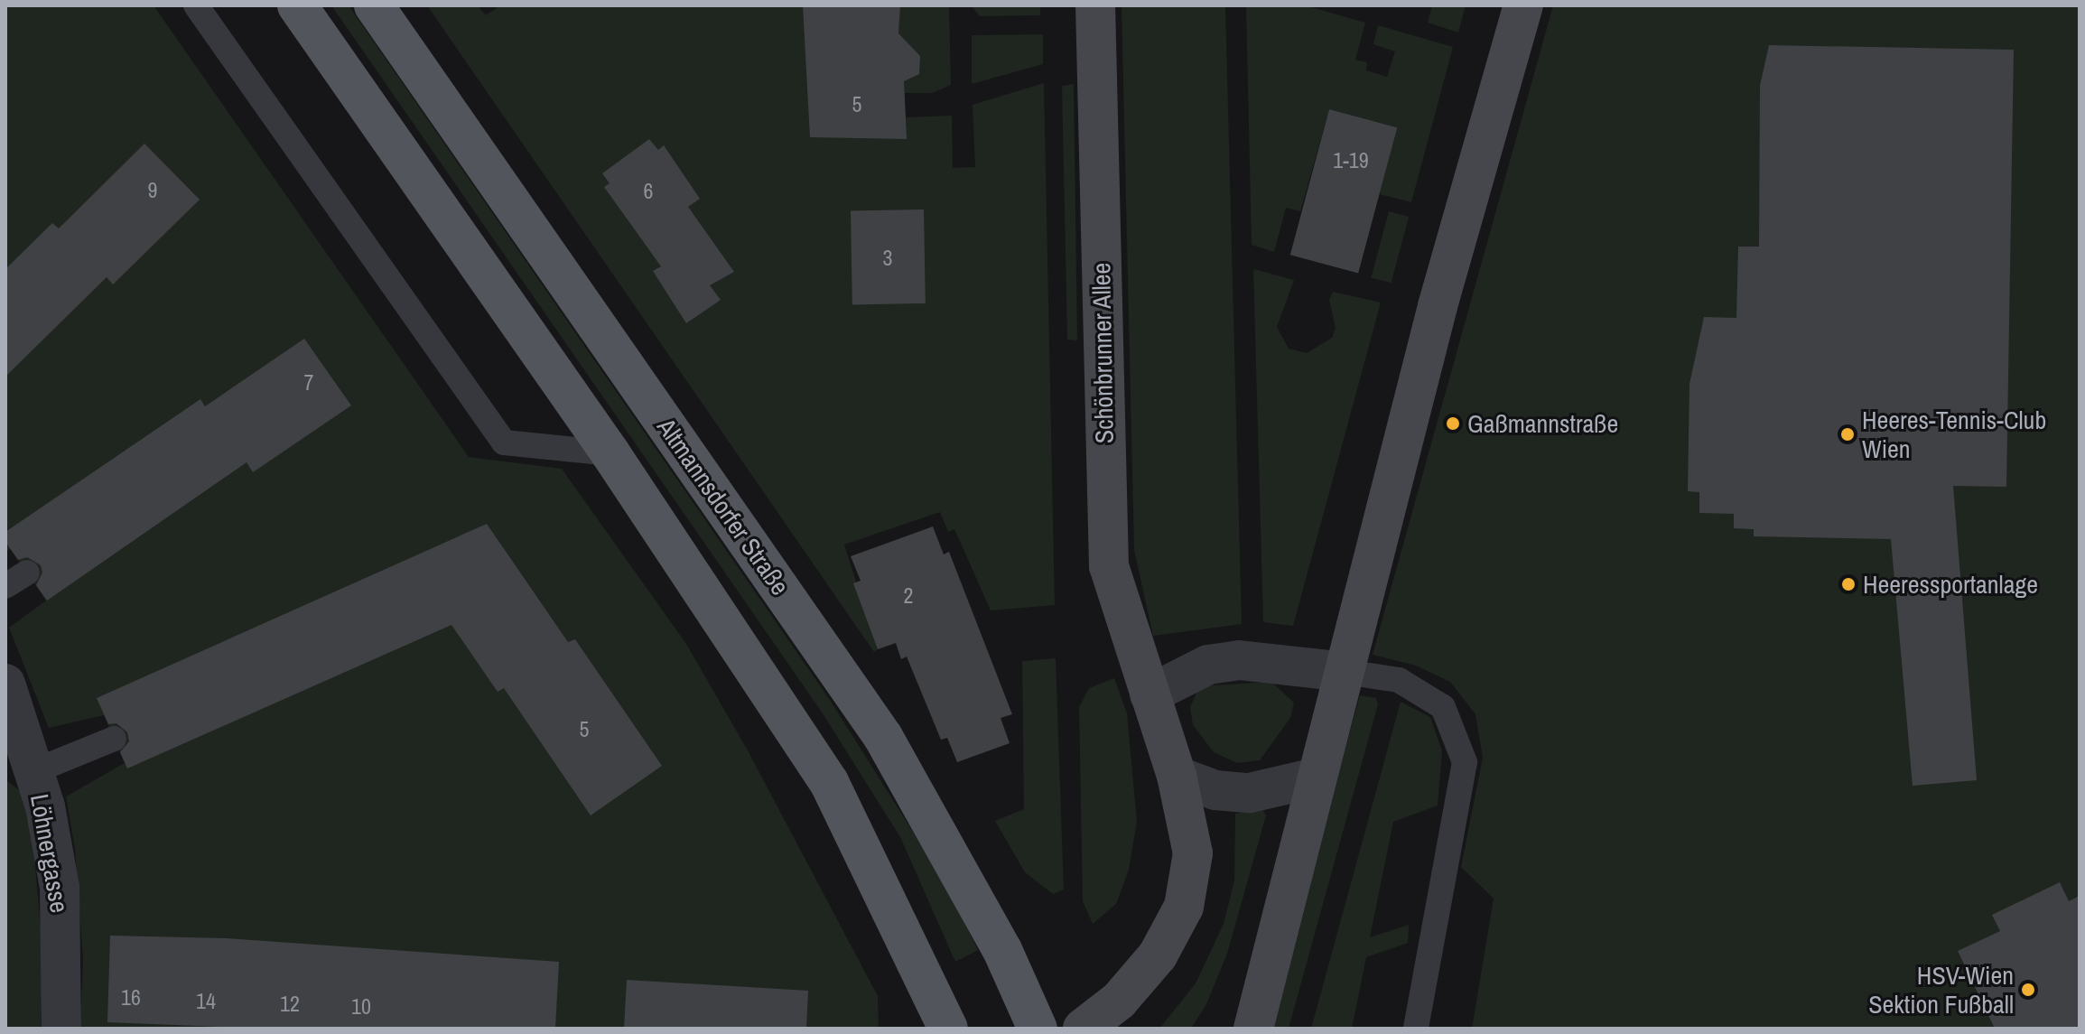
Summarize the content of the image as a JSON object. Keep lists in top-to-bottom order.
{
  "streets": {
    "main road": ["Altmannsdorfer Straße"],
    "street": ["Schönbrunner Allee", "Löhnergasse"]
  },
  "places": [
    "Gaßmannstraße",
    "Heeres-Tennis-Club Wien",
    "Heeressportanlage",
    "HSV-Wien Sektion Fußball"
  ],
  "house_numbers": [
    "5",
    "1-19",
    "9",
    "6",
    "3",
    "7",
    "2",
    "5",
    "16",
    "14",
    "12",
    "10"
  ]
}
